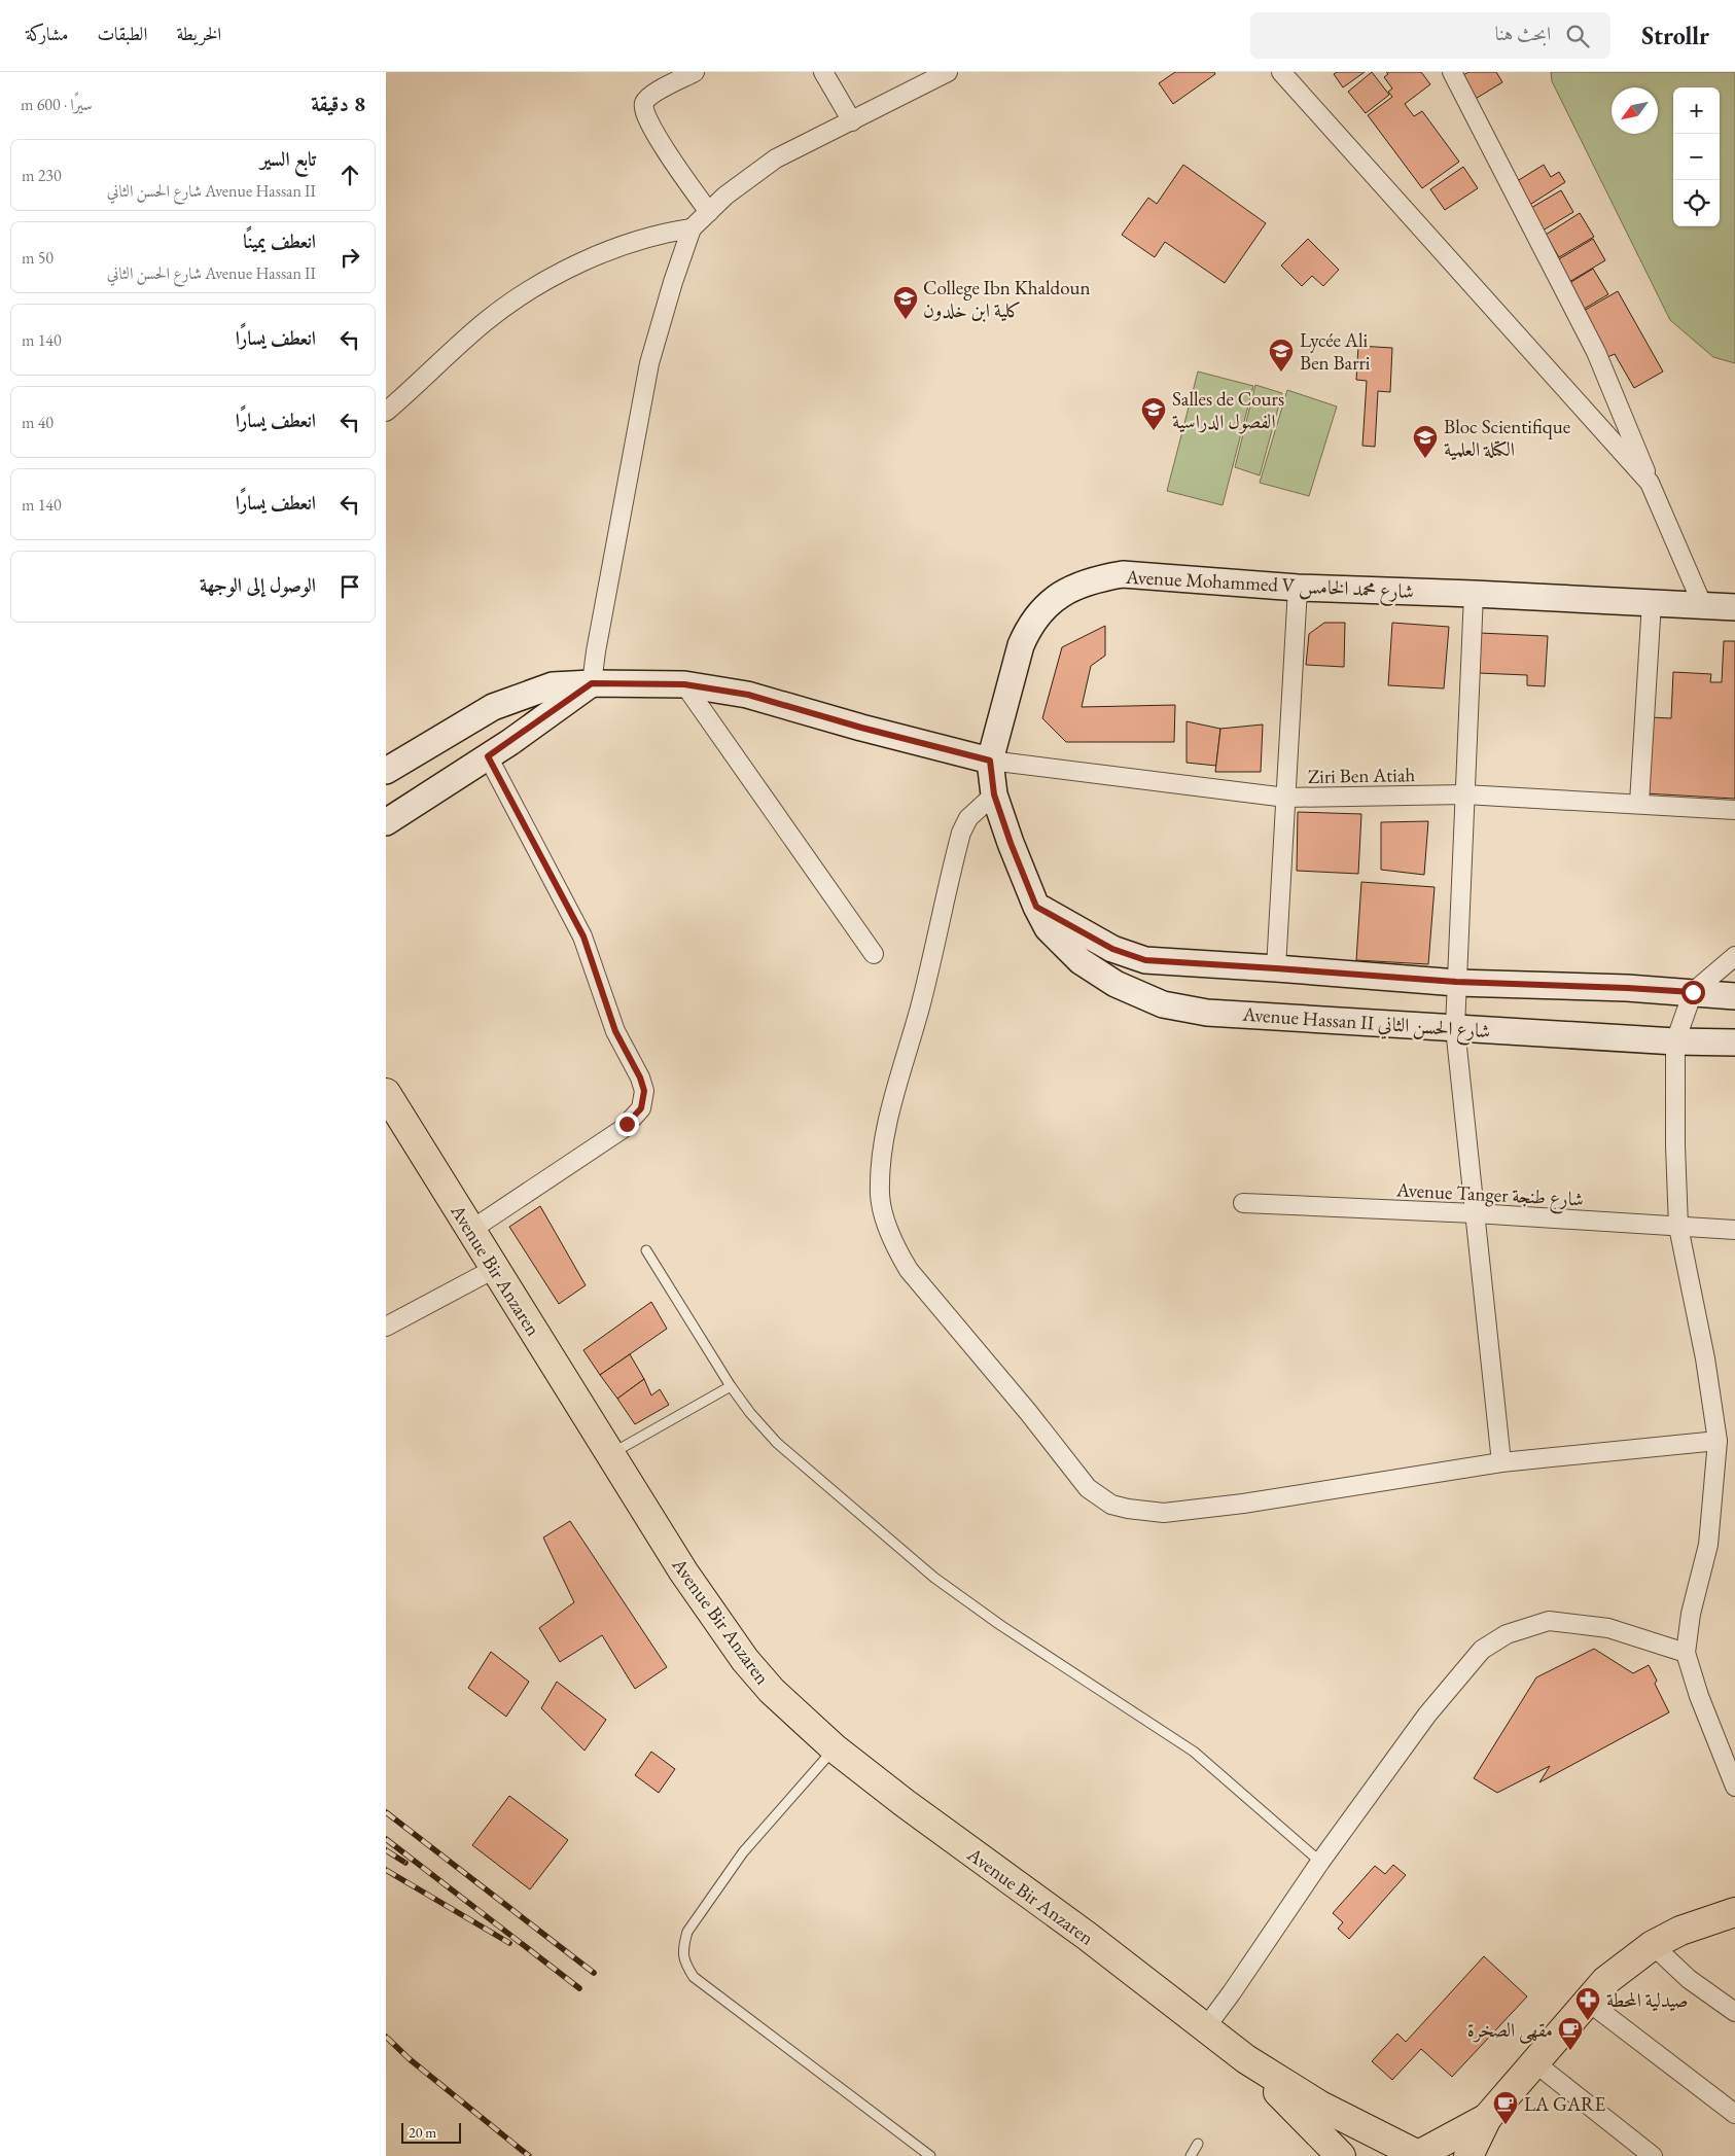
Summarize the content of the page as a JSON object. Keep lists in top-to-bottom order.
{
  "streets": {
    "main road": ["Avenue Bir Anzaren"],
    "street": [
      "Avenue Mohammed V شارع محمد الخامس",
      "Ziri Ben Atiah",
      "Avenue Hassan II شارع الحسن الثاني",
      "Avenue Tanger شارع طنجة"
    ]
  },
  "crossings": [
    ["Avenue Mohammed V شارع محمد الخامس", "Ziri Ben Atiah"],
    ["Avenue Mohammed V شارع محمد الخامس", "Avenue Hassan II شارع الحسن الثاني"],
    ["Ziri Ben Atiah", "Avenue Hassan II شارع الحسن الثاني"]
  ],
  "places": {
    "school or university": [
      "College Ibn Khaldoun كلية ابن خلدون",
      "Lycée Ali Ben Barri",
      "Salles de Cours الفصول الدراسية",
      "Bloc Scientifique الكتلة العلمية"
    ],
    "pharmacy": ["صيدلية المحطة"],
    "cafe": ["مقهى الصخرة", "LA GARE"]
  },
  "scale_bar": "20 m",
  "north": "bottom left",
  "page": {
    "header": "Strollr",
    "search": "ابحث هنا",
    "nav": ["الخريطة", "الطبقات", "مشاركة"],
    "heading": ["8 دقيقة", "سيرًا · 600 m"],
    "map_buttons": ["+", "−"],
    "list": [
      ["تابع السير", "Avenue Hassan II شارع الحسن الثاني", "230 m"],
      ["انعطف يمينًا", "Avenue Hassan II شارع الحسن الثاني", "50 m"],
      ["انعطف يسارًا", "140 m"],
      ["انعطف يسارًا", "40 m"],
      ["انعطف يسارًا", "140 m"],
      "الوصول إلى الوجهة"
    ],
    "scale": "20 m"
  }
}
